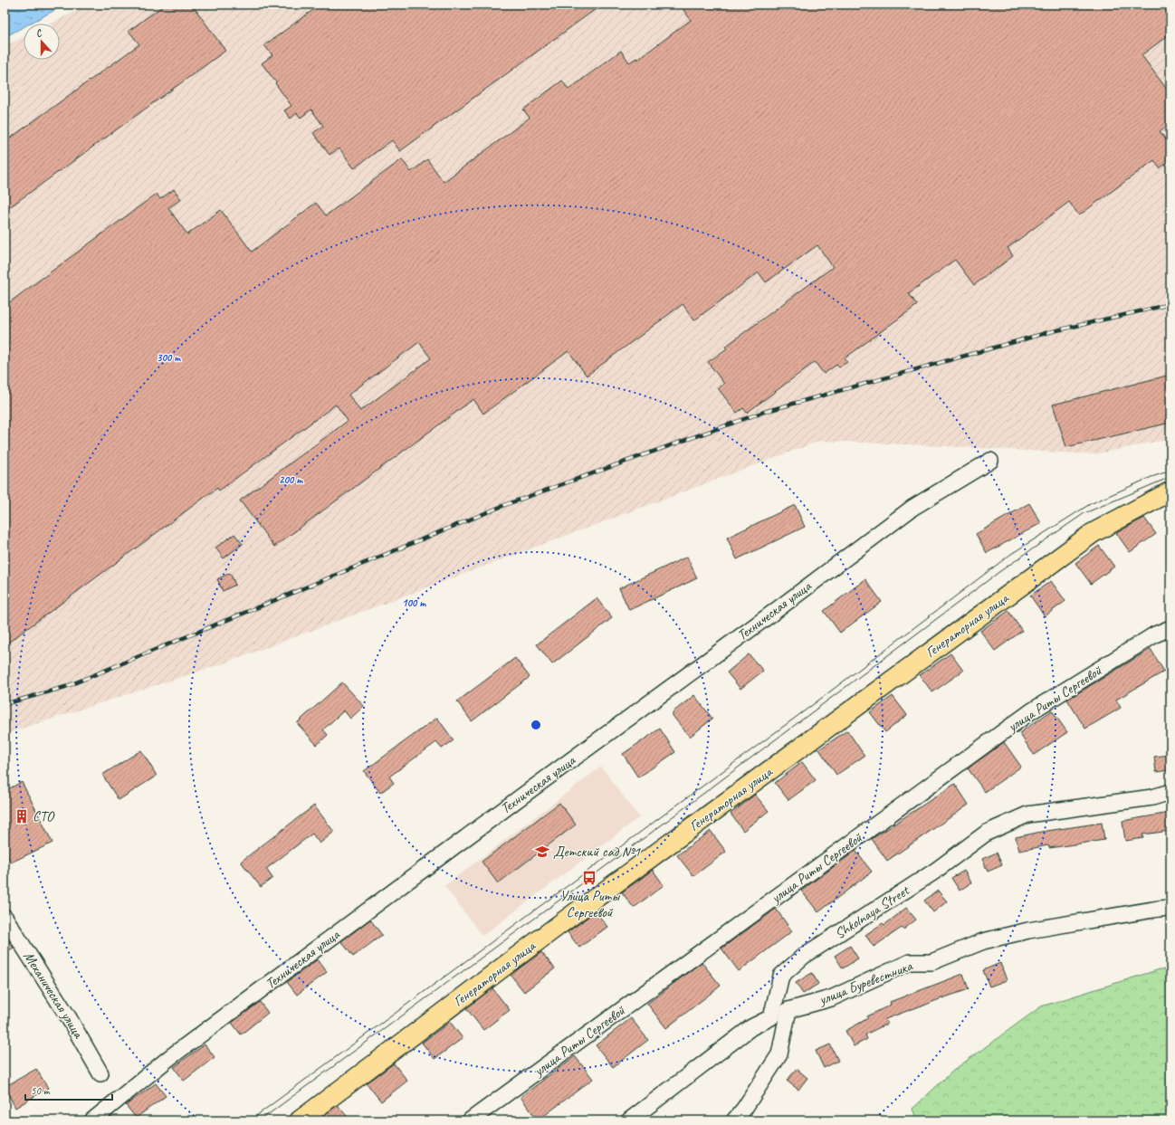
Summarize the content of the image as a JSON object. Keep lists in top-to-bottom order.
{
  "streets": {
    "main road": ["Генераторная улица"],
    "street": [
      "Техническая улица",
      "улица Риты Сергеевой",
      "Shkolnaya Street",
      "улица Буревестника",
      "Механическая улица"
    ]
  },
  "crossings": [
    ["Shkolnaya Street", "улица Буревестника"]
  ],
  "places": {
    "building": ["СТО"],
    "school or university": ["Детский сад №1"],
    "bus stop": ["Улица Риты Сергеевой"]
  },
  "scale_bar": "50 m",
  "north": "top",
  "rings": ["300 m", "200 m", "100 m"]
}
